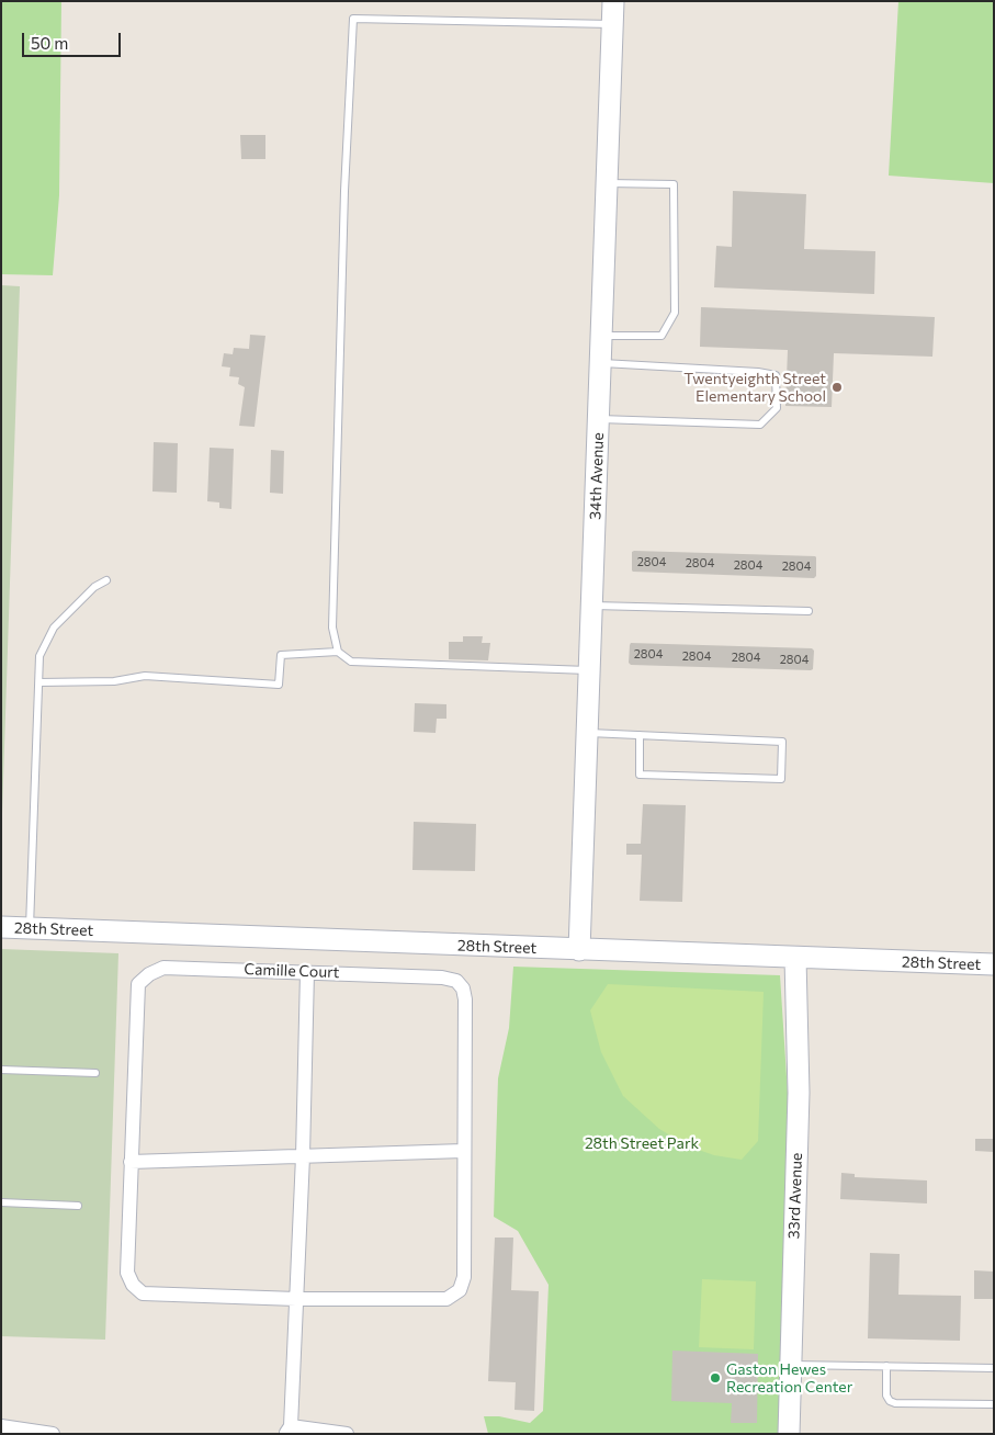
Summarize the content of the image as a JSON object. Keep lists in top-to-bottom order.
{
  "streets": {
    "street": [
      "34th Avenue",
      "28th Street",
      "Camille Court",
      "33rd Avenue"
    ]
  },
  "crossings": [
    ["34th Avenue", "28th Street"],
    ["28th Street", "33rd Avenue"]
  ],
  "parks": ["28th Street Park"],
  "places": ["Twentyeighth Street Elementary School", "Gaston Hewes Recreation Center"],
  "house_numbers": [
    "2804",
    "2804",
    "2804",
    "2804",
    "2804",
    "2804",
    "2804",
    "2804"
  ],
  "scale_bar": "50 m"
}
